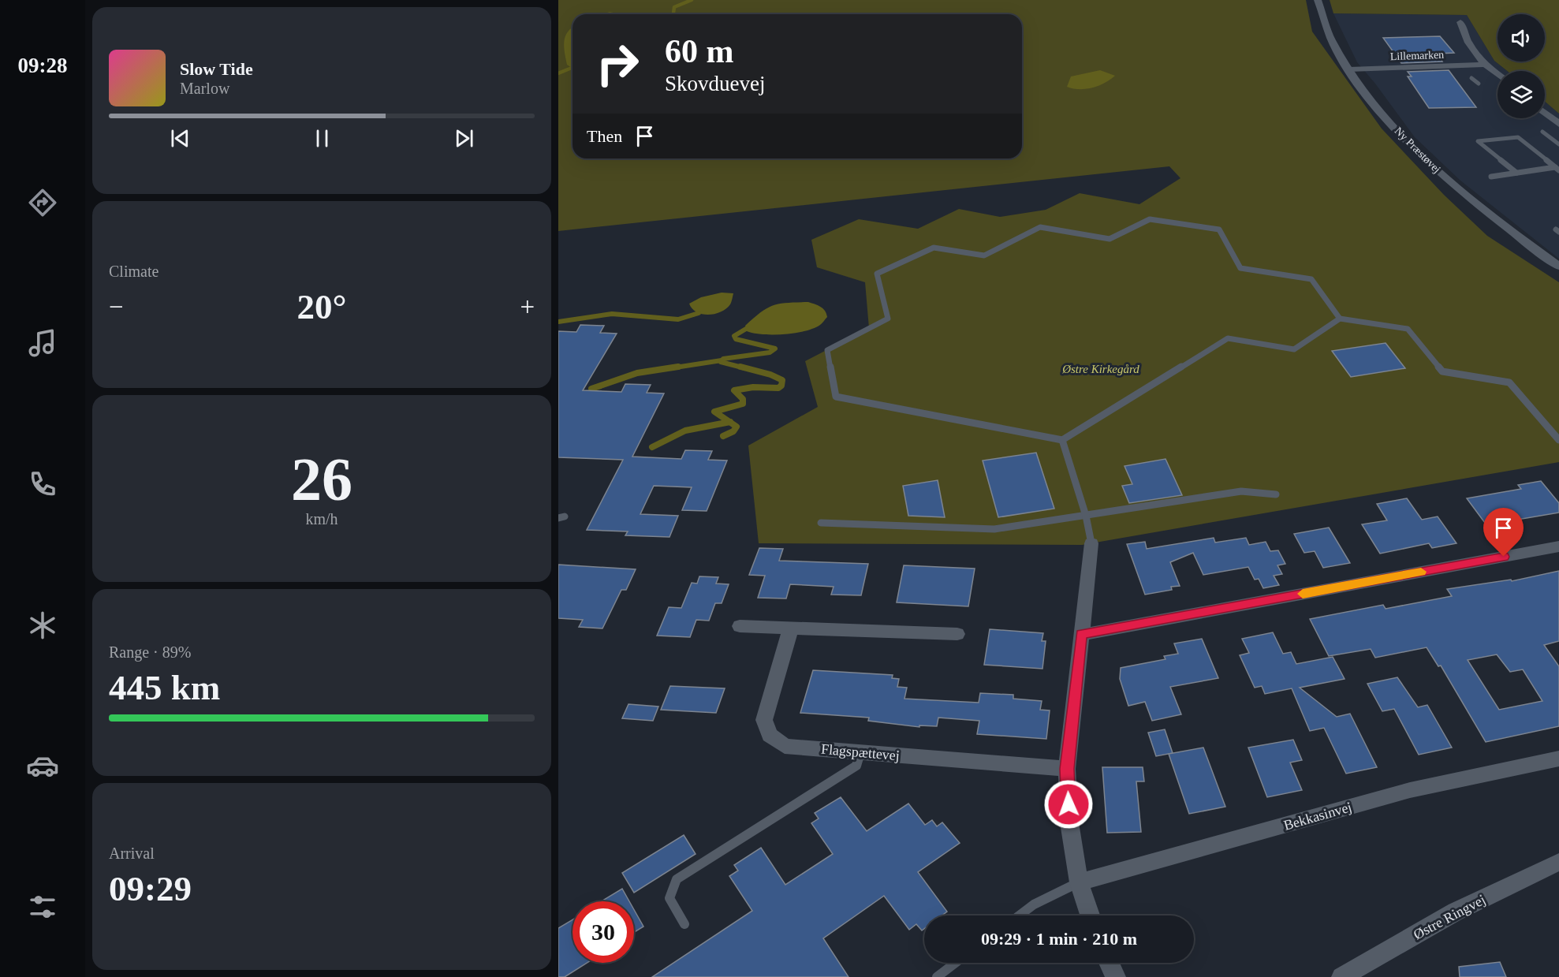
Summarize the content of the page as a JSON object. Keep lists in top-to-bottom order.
{
  "streets": {
    "street": [
      "Lillemarken",
      "Ny Præstøvej",
      "Flagspættevej",
      "Bekkasinvej",
      "Østre Ringvej"
    ]
  },
  "crossings": [
    ["Lillemarken", "Ny Præstøvej"]
  ],
  "parks": ["Østre Kirkegård"],
  "page": {
    "tabs": "09:28",
    "turn": ["60 m", "Skovduevej"],
    "song": ["Slow Tide", "Marlow"],
    "then": "Then",
    "tile": [
      "Climate",
      ["26", "km/h"],
      ["Range · 89%", "445 km"],
      ["Arrival", "09:29"]
    ],
    "heat": ["−", "20°", "+"],
    "limit": "30",
    "trip": "09:29 · 1 min · 210 m"
  }
}
